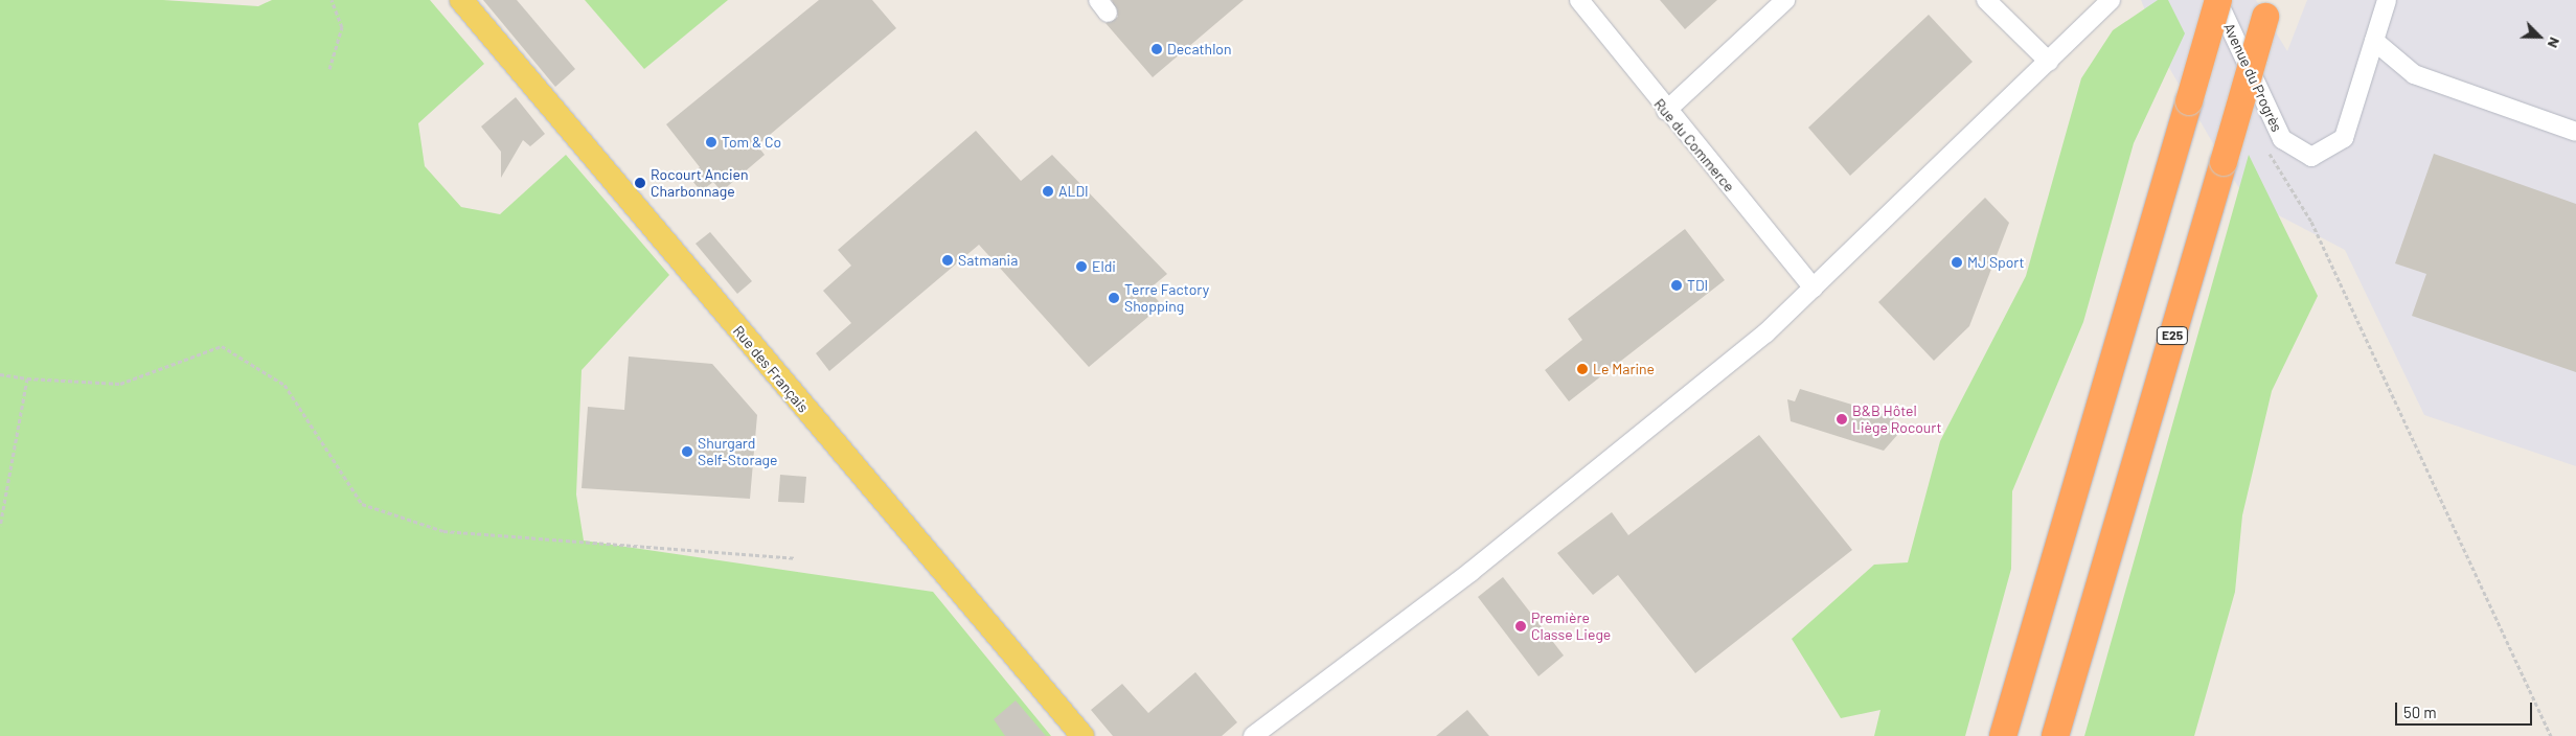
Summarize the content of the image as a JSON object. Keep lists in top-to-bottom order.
{
  "streets": {
    "highway": ["E25"],
    "main road": ["Rue des Français"],
    "street": ["Avenue du Progrès", "Rue du Commerce"]
  },
  "places": [
    "Decathlon",
    "Tom & Co",
    "Rocourt Ancien Charbonnage",
    "ALDI",
    "Satmania",
    "MJ Sport",
    "Eldi",
    "TDI",
    "Terre Factory Shopping",
    "Le Marine",
    "B&B Hôtel Liège Rocourt",
    "Shurgard Self-Storage",
    "Première Classe Liege"
  ],
  "scale_bar": "50 m",
  "north": "bottom right"
}
